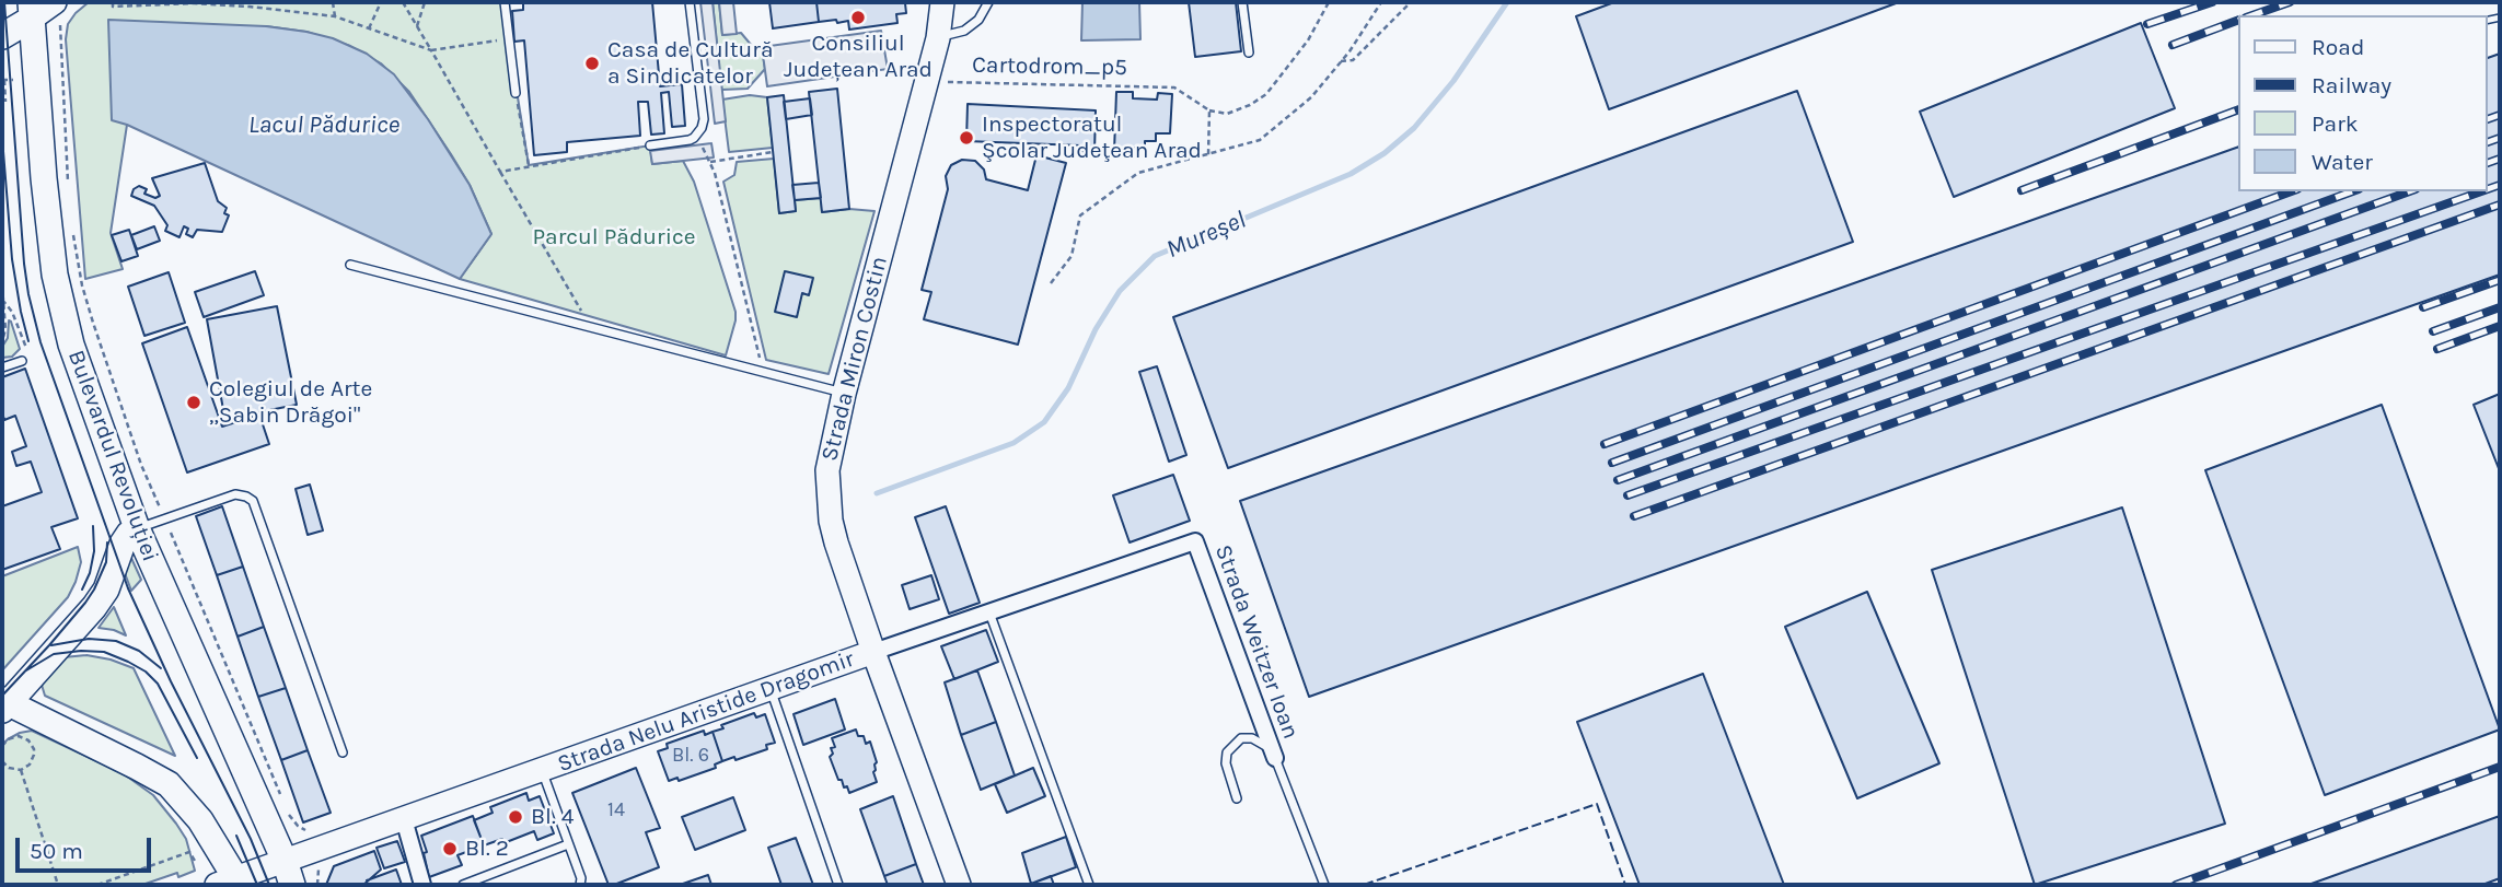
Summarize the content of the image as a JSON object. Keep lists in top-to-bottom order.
{
  "streets": {
    "main road": ["Strada Miron Costin", "Bulevardul Revoluției", "Strada Nelu Aristide Dragomir"],
    "street": ["Strada Weitzer Ioan"],
    "path": ["Cartodrom_p5"]
  },
  "crossings": [
    ["Cartodrom_p5", "Strada Miron Costin"],
    ["Strada Miron Costin", "Strada Nelu Aristide Dragomir"],
    ["Bulevardul Revoluției", "Strada Nelu Aristide Dragomir"],
    ["Strada Weitzer Ioan", "Strada Nelu Aristide Dragomir"]
  ],
  "water": ["Lacul Pădurice", "Mureșel"],
  "parks": ["Parcul Pădurice"],
  "places": [
    "Consiliul Județean Arad",
    "Casa de Cultură a Sindicatelor",
    "Inspectoratul Şcolar Judeţean Arad",
    "Colegiul de Arte ,,Sabin Drăgoi\"",
    "Bl. 4",
    "Bl. 2"
  ],
  "house_numbers": ["Bl. 6", "14"],
  "legend": [
    "Road",
    "Railway",
    "Park",
    "Water"
  ],
  "scale_bar": "50 m"
}
